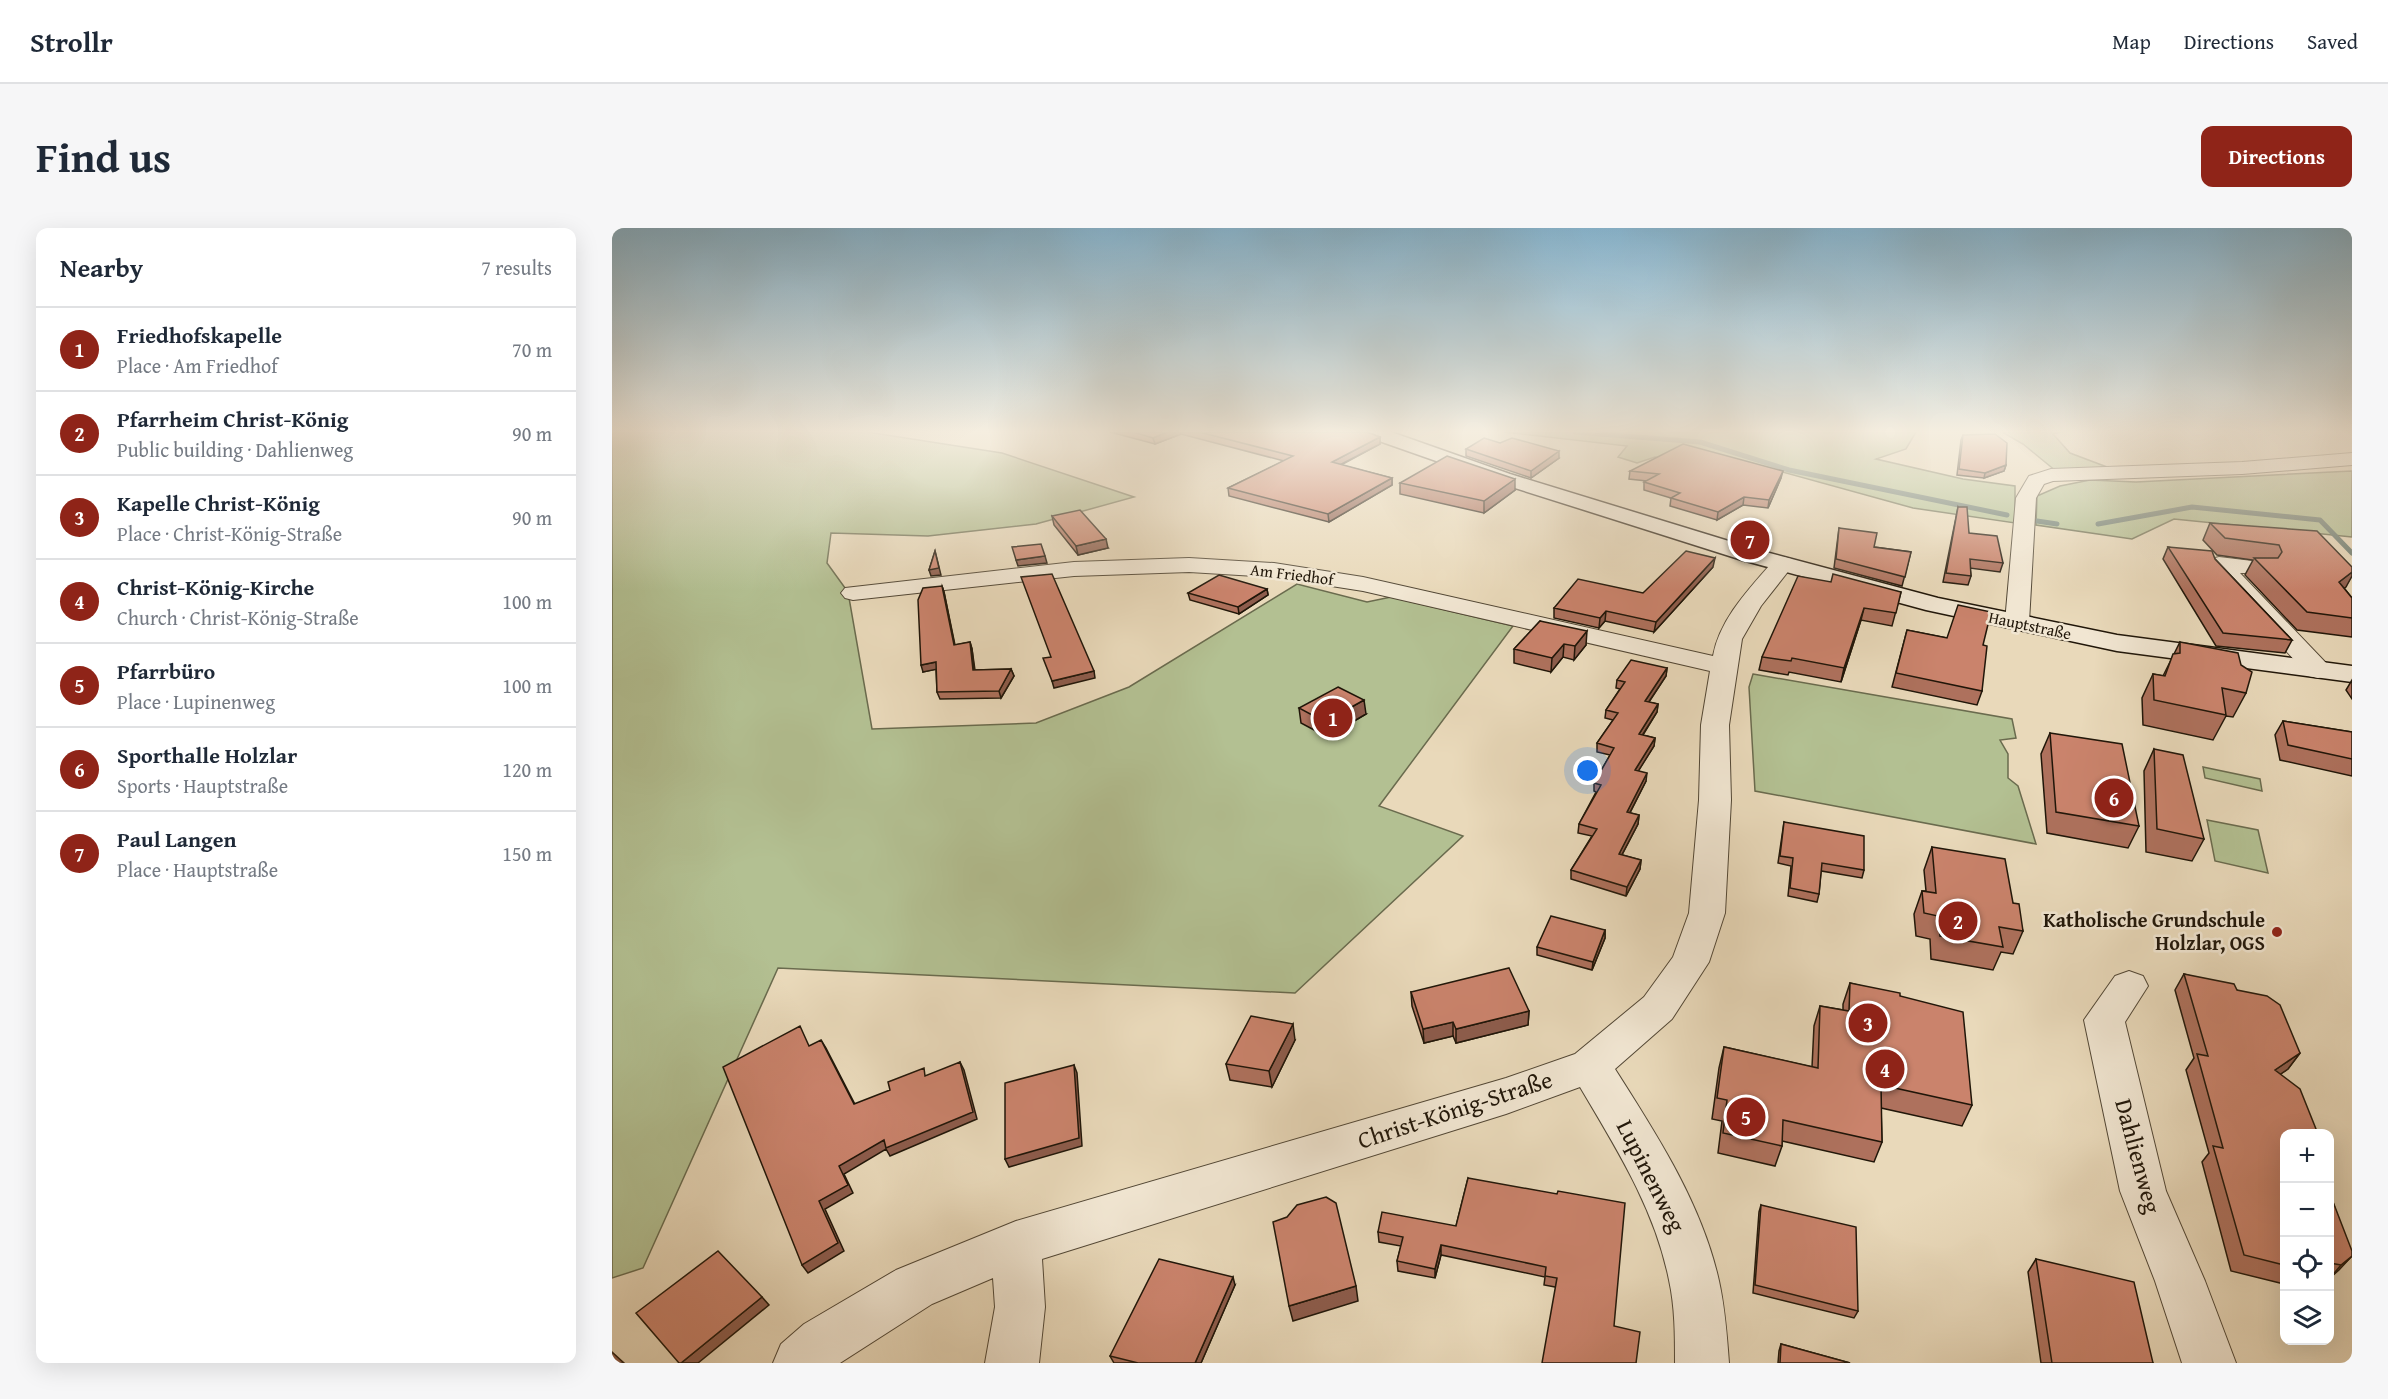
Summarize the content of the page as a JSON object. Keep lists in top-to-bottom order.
{
  "streets": {
    "main road": ["Hauptstraße"],
    "street": [
      "Am Friedhof",
      "Christ-König-Straße",
      "Dahlienweg",
      "Lupinenweg"
    ]
  },
  "crossings": [
    ["Am Friedhof", "Christ-König-Straße"],
    ["Hauptstraße", "Christ-König-Straße"],
    ["Christ-König-Straße", "Lupinenweg"]
  ],
  "places": ["Katholische Grundschule Holzlar, OGS"],
  "page": {
    "header": "Strollr",
    "nav": ["Map", "Directions", "Saved"],
    "title": "Find us",
    "buttons": "Directions",
    "heading": ["Nearby", "7 results"],
    "list": [
      {
        "mark": "1",
        "name": "Friedhofskapelle",
        "note": "Place · Am Friedhof",
        "value": "70 m"
      },
      {
        "mark": "2",
        "name": "Pfarrheim Christ-König",
        "note": "Public building · Dahlienweg",
        "value": "90 m"
      },
      {
        "mark": "3",
        "name": "Kapelle Christ-König",
        "note": "Place · Christ-König-Straße",
        "value": "90 m"
      },
      {
        "mark": "4",
        "name": "Christ-König-Kirche",
        "note": "Church · Christ-König-Straße",
        "value": "100 m"
      },
      {
        "mark": "5",
        "name": "Pfarrbüro",
        "note": "Place · Lupinenweg",
        "value": "100 m"
      },
      {
        "mark": "6",
        "name": "Sporthalle Holzlar",
        "note": "Sports · Hauptstraße",
        "value": "120 m"
      },
      {
        "mark": "7",
        "name": "Paul Langen",
        "note": "Place · Hauptstraße",
        "value": "150 m"
      }
    ],
    "pins": [
      "7",
      "1",
      "6",
      "2",
      "3",
      "4",
      "5"
    ],
    "map_buttons": ["+", "−"]
  }
}
